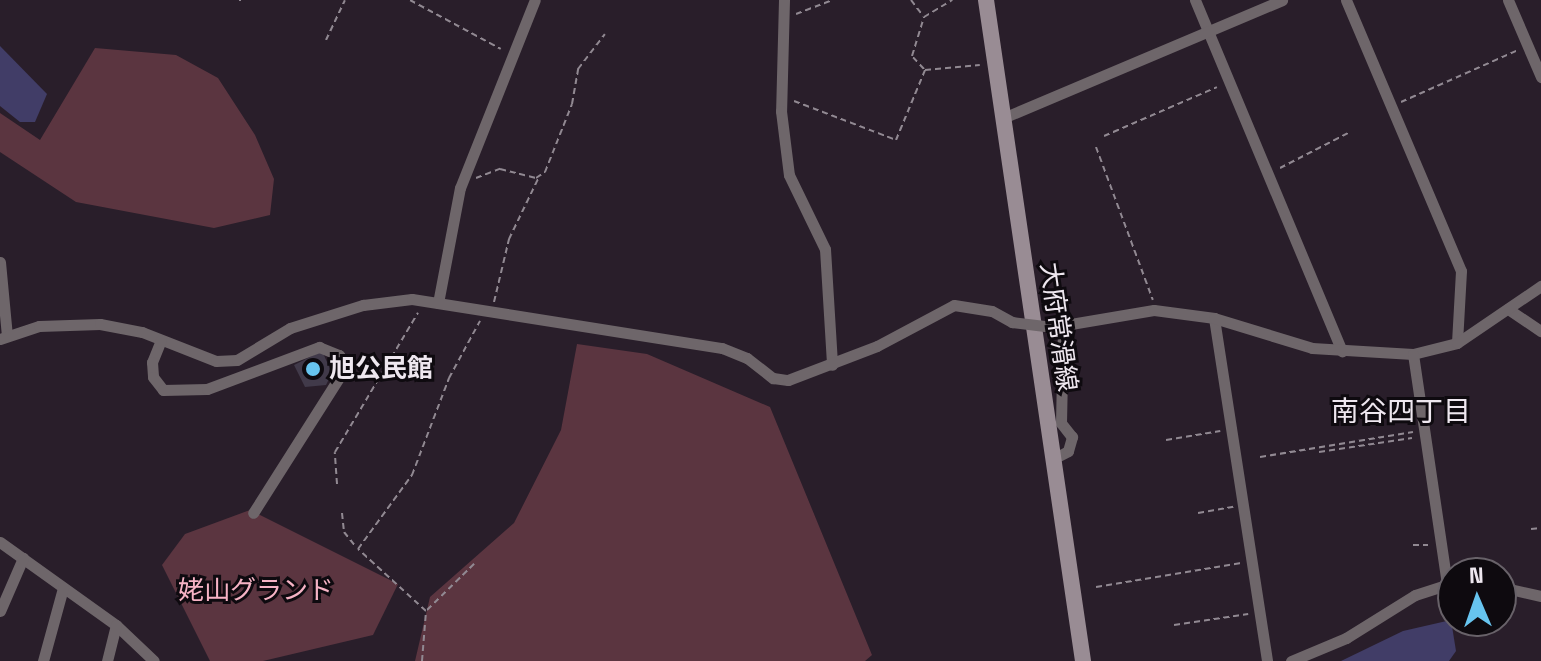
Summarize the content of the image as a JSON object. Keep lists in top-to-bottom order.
{
  "streets": {
    "main road": ["大府常滑線"]
  },
  "districts": ["南谷四丁目"],
  "parks": ["姥山グランド"],
  "places": ["旭公民館"],
  "north": "top"
}
